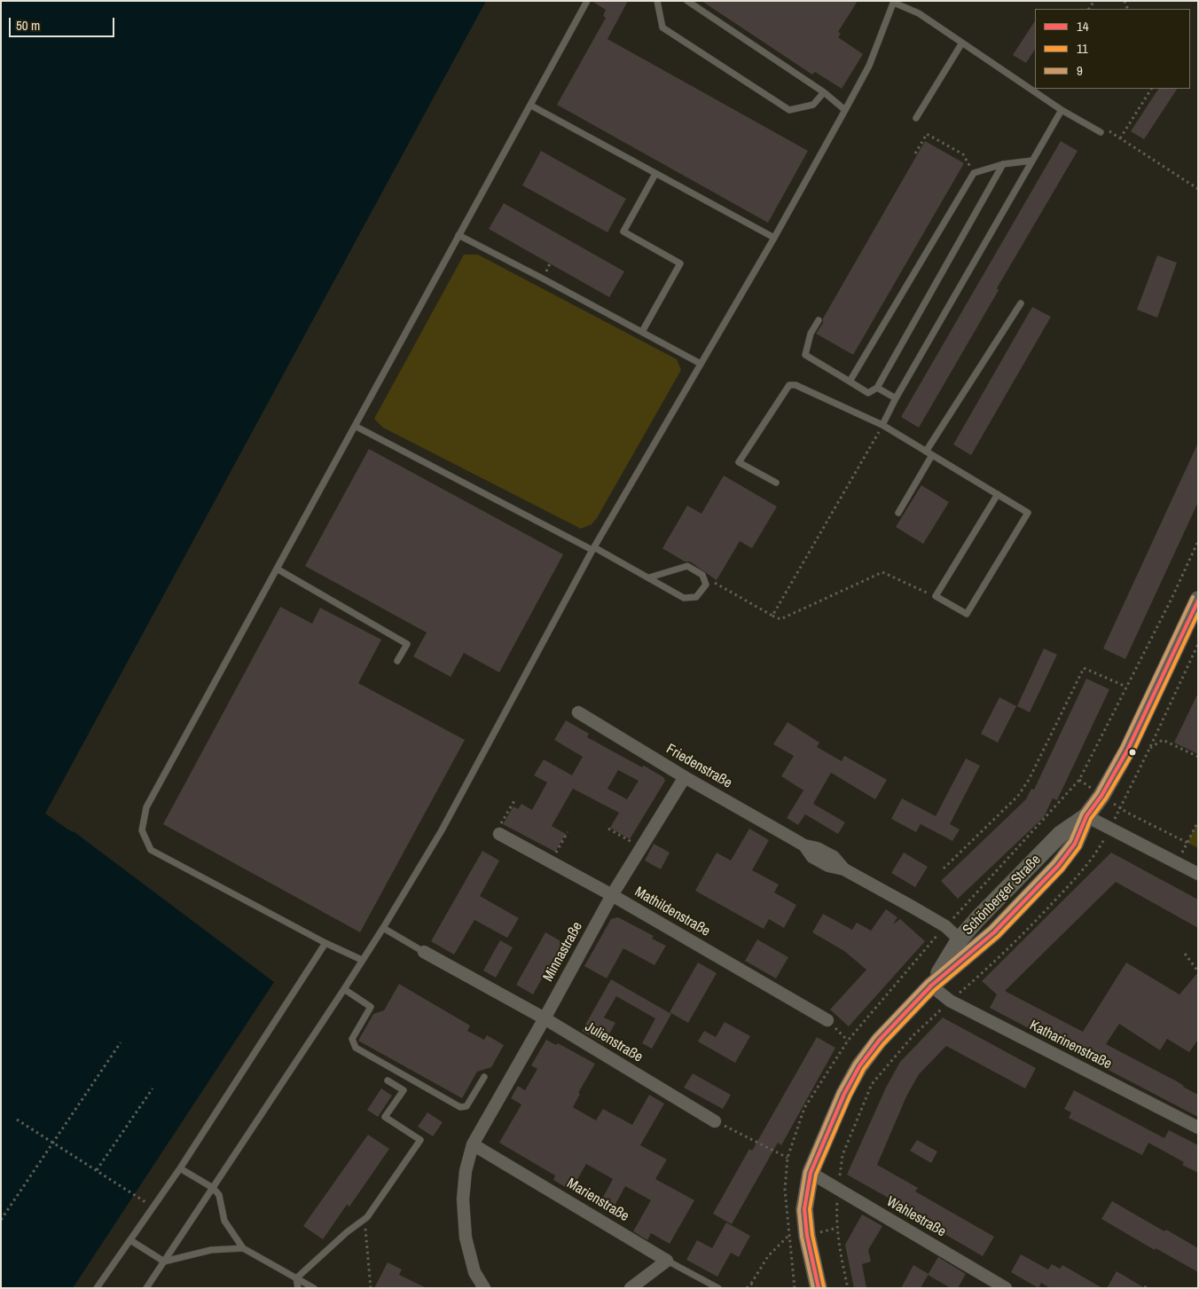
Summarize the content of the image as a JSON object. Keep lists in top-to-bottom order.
{
  "streets": {
    "main road": ["Schönberger Straße"],
    "street": [
      "Friedenstraße",
      "Mathildenstraße",
      "Minnastraße",
      "Julienstraße",
      "Katharinenstraße",
      "Marienstraße",
      "Wahlestraße"
    ]
  },
  "crossings": [
    ["Friedenstraße", "Schönberger Straße"],
    ["Friedenstraße", "Minnastraße"],
    ["Schönberger Straße", "Katharinenstraße"],
    ["Schönberger Straße", "Wahlestraße"],
    ["Mathildenstraße", "Minnastraße"],
    ["Minnastraße", "Julienstraße"],
    ["Minnastraße", "Marienstraße"]
  ],
  "lines": ["transit line 9", "transit line 14", "transit line 11"],
  "legend": ["14", "11", "9"],
  "scale_bar": "50 m"
}
